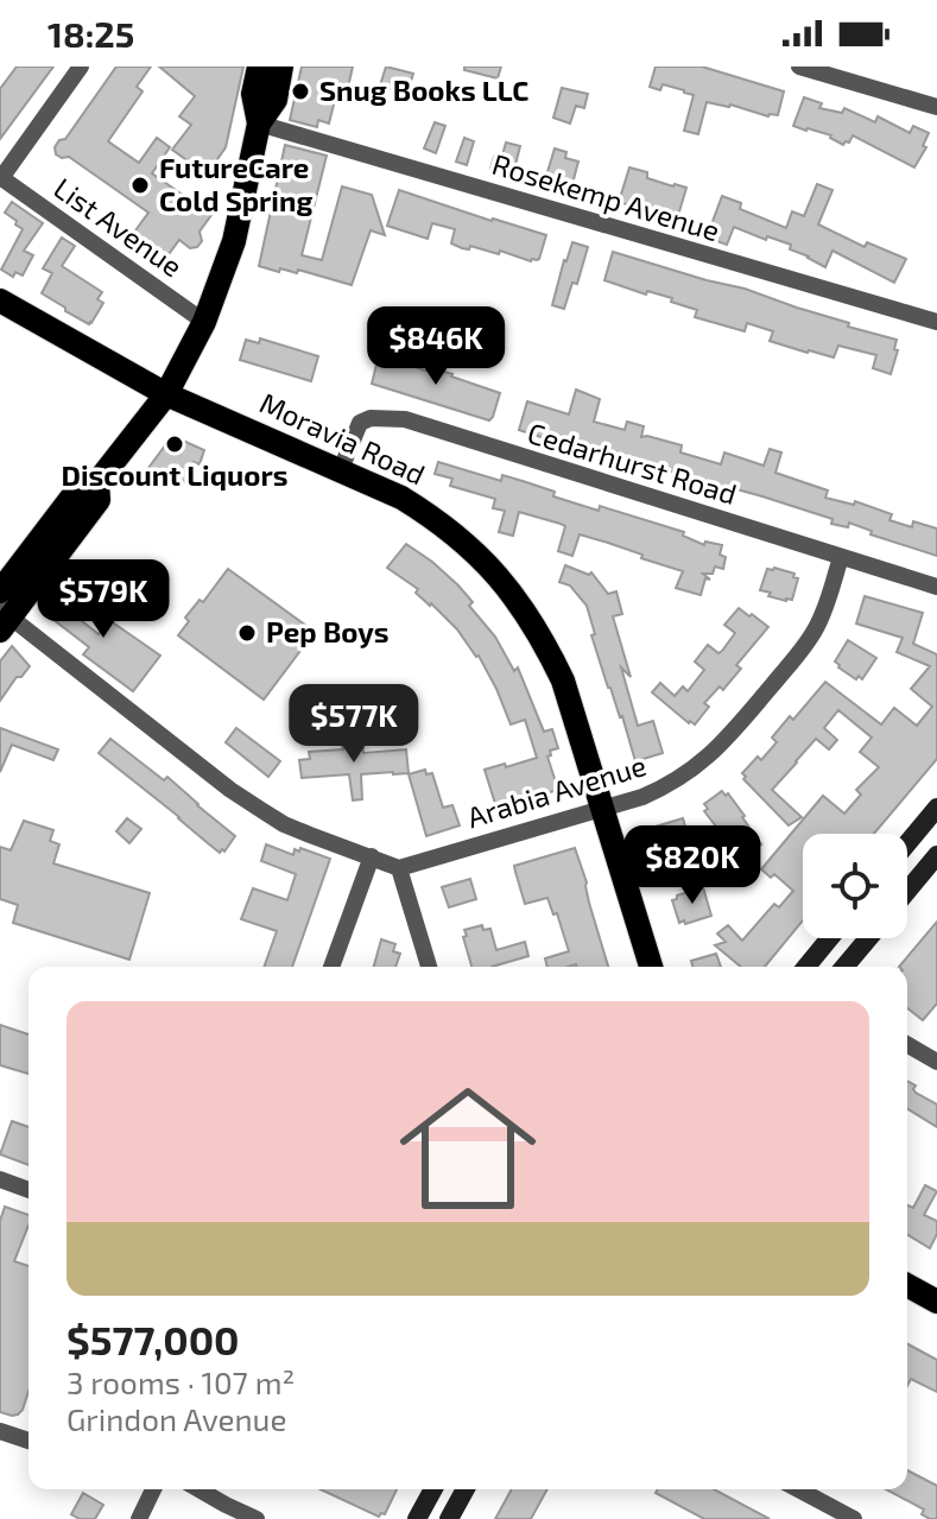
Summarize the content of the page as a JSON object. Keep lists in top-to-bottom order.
{
  "streets": {
    "main road": ["Moravia Road"],
    "street": [
      "Rosekemp Avenue",
      "List Avenue",
      "Cedarhurst Road",
      "Arabia Avenue"
    ]
  },
  "crossings": [
    ["Moravia Road", "Cedarhurst Road"],
    ["Moravia Road", "Arabia Avenue"],
    ["Cedarhurst Road", "Arabia Avenue"]
  ],
  "places": [
    "Snug Books LLC",
    "FutureCare Cold Spring",
    "Discount Liquors",
    "Pep Boys"
  ],
  "page": {
    "status": "18:25",
    "price": [
      "$846K",
      "$579K",
      "$577K",
      "$820K"
    ],
    "list": [
      {
        "name": "$577,000",
        "note": "3 rooms · 107 m² · Grindon Avenue"
      }
    ]
  }
}
